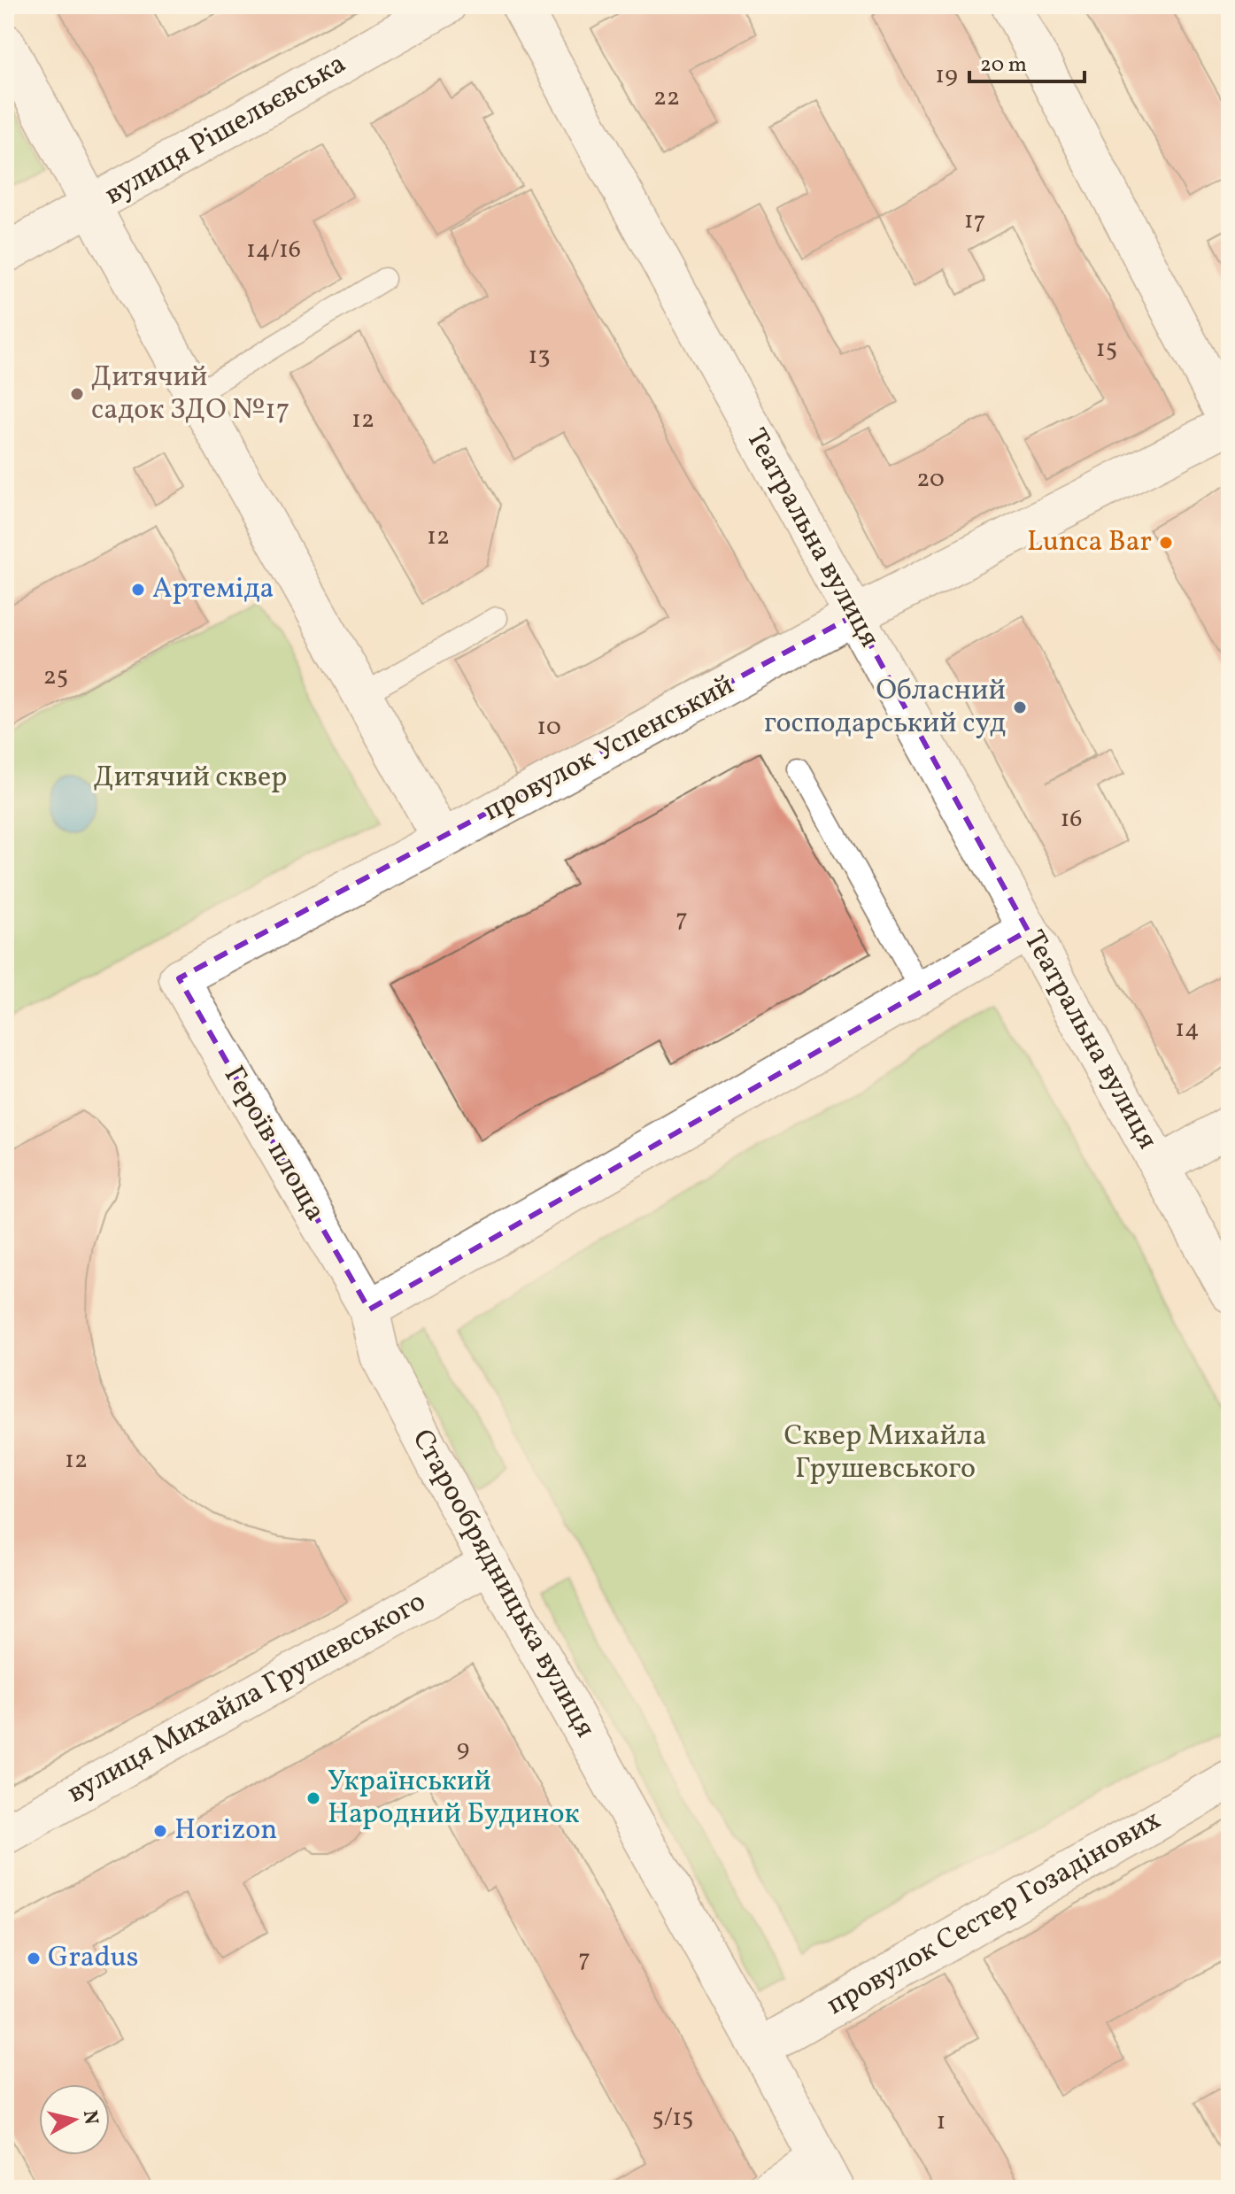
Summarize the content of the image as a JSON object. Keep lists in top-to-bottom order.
{
  "streets": {
    "street": [
      "вулиця Рішельєвська",
      "Театральна вулиця",
      "провулок Успенський",
      "Героїв площа",
      "Старообрядницька вулиця",
      "вулиця Михайла Грушевського",
      "провулок Сестер Гозадінових"
    ]
  },
  "crossings": [
    ["Театральна вулиця", "провулок Успенський"],
    ["провулок Успенський", "Героїв площа"],
    ["Героїв площа", "Старообрядницька вулиця"],
    ["Старообрядницька вулиця", "вулиця Михайла Грушевського"],
    ["Старообрядницька вулиця", "провулок Сестер Гозадінових"]
  ],
  "parks": ["Дитячий сквер", "Сквер Михайла Грушевського"],
  "places": [
    "Дитячий садок ЗДО №17",
    "Lunca Bar",
    "Артеміда",
    "Обласний господарський суд",
    "Український Народний Будинок",
    "Horizon",
    "Gradus"
  ],
  "house_numbers": [
    "19",
    "22",
    "17",
    "14/16",
    "15",
    "13",
    "12",
    "20",
    "12",
    "25",
    "10",
    "16",
    "7",
    "14",
    "12",
    "9",
    "7",
    "5/15",
    "1"
  ],
  "scale_bar": "20 m",
  "north": "right"
}
